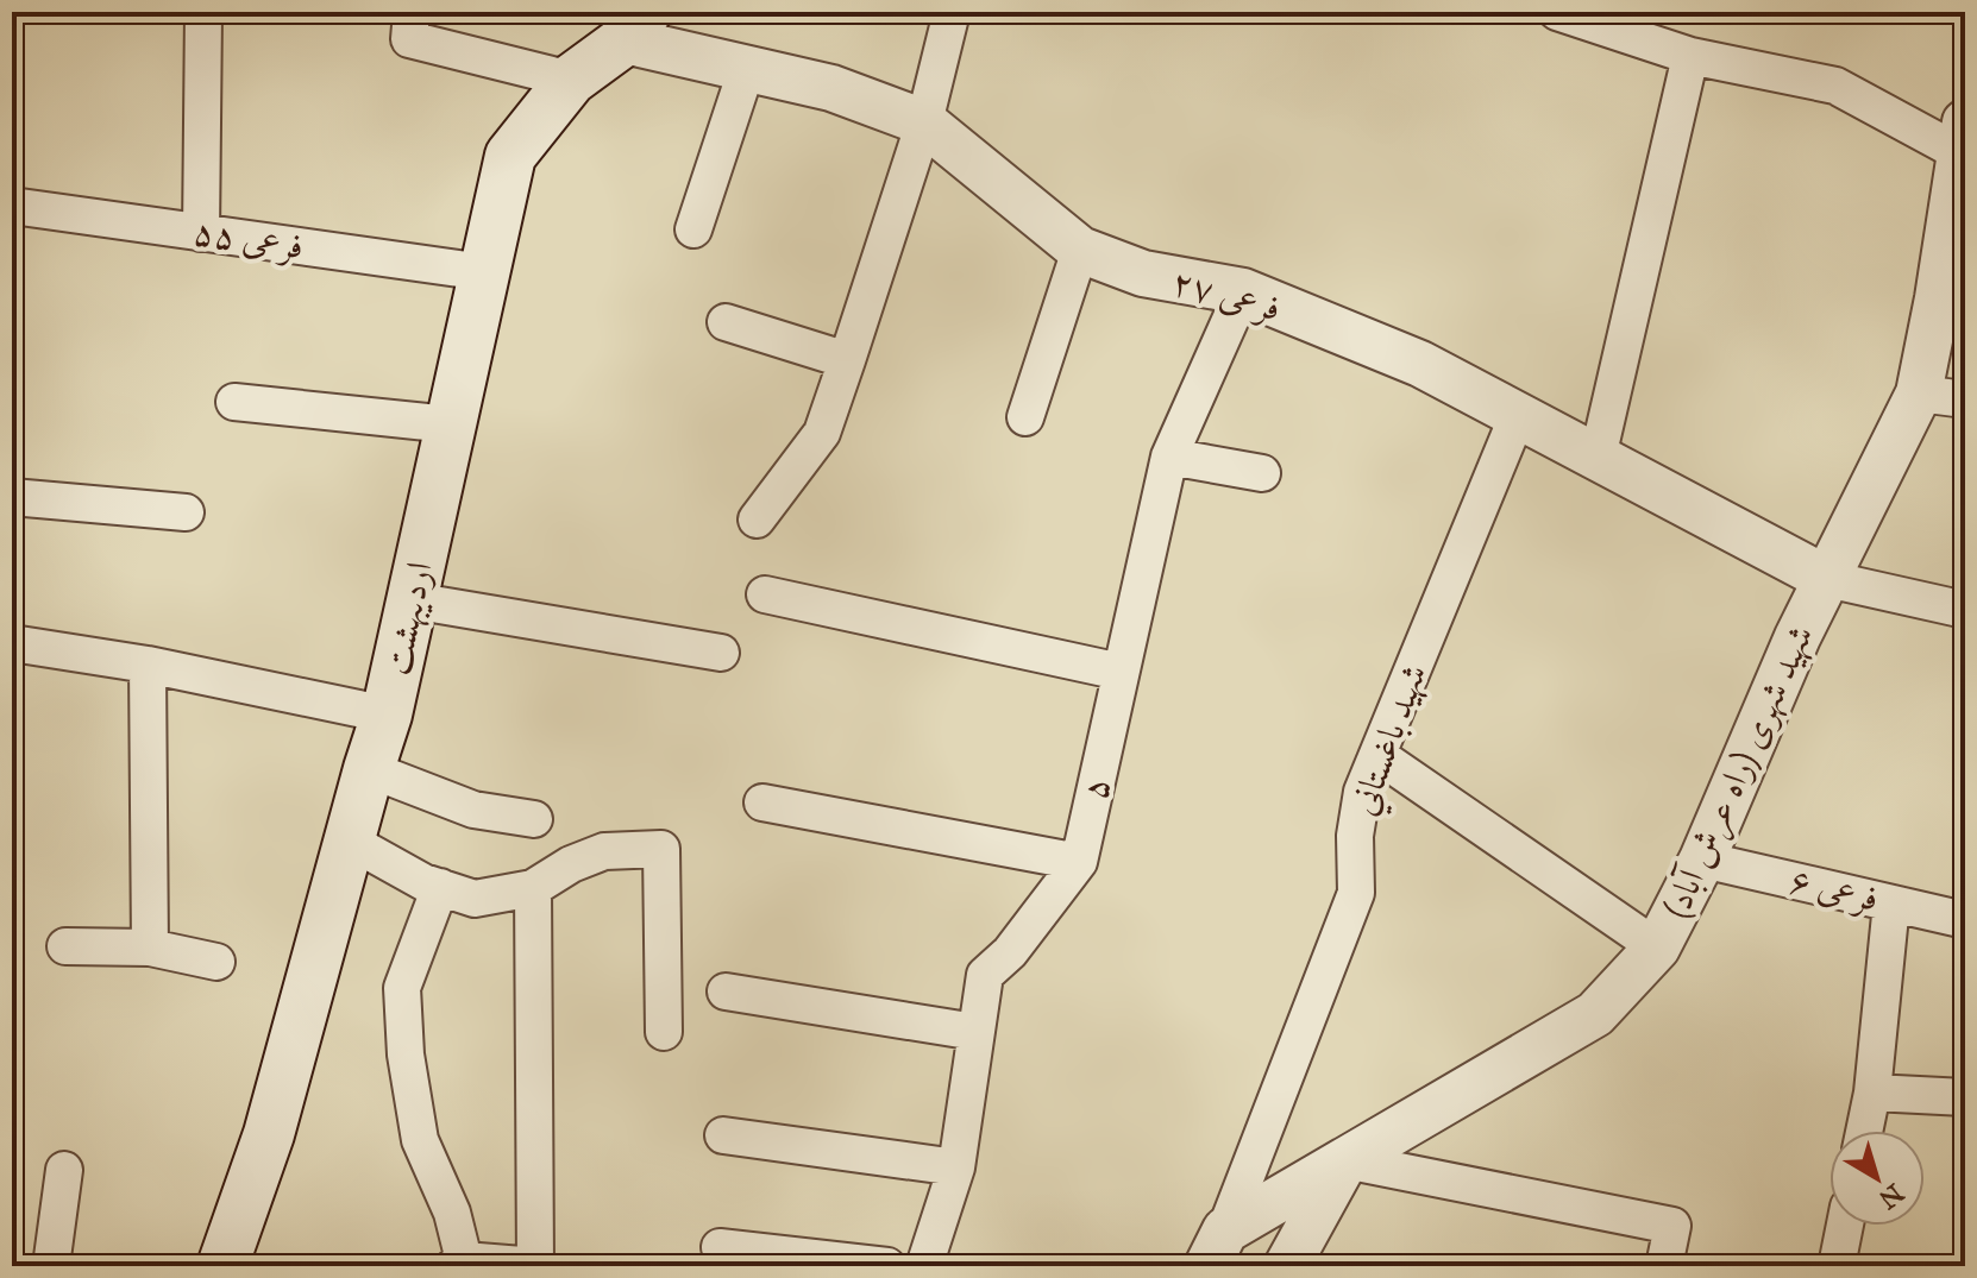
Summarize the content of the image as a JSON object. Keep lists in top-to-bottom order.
{
  "streets": {
    "main road": ["اردیبهشت"],
    "street": [
      "فرعی ۵۵",
      "فرعی ۲۷",
      "شهيد باغستاني",
      "شهید شهری (راه عرش آباد)",
      "۵",
      "فرعی ۶"
    ]
  },
  "crossings": [
    ["فرعی ۵۵", "اردیبهشت"],
    ["فرعی ۲۷", "اردیبهشت"],
    ["فرعی ۲۷", "شهيد باغستاني"],
    ["فرعی ۲۷", "شهید شهری (راه عرش آباد)"],
    ["فرعی ۲۷", "۵"],
    ["شهيد باغستاني", "شهید شهری (راه عرش آباد)"],
    ["شهید شهری (راه عرش آباد)", "فرعی ۶"]
  ],
  "north": "bottom right"
}
